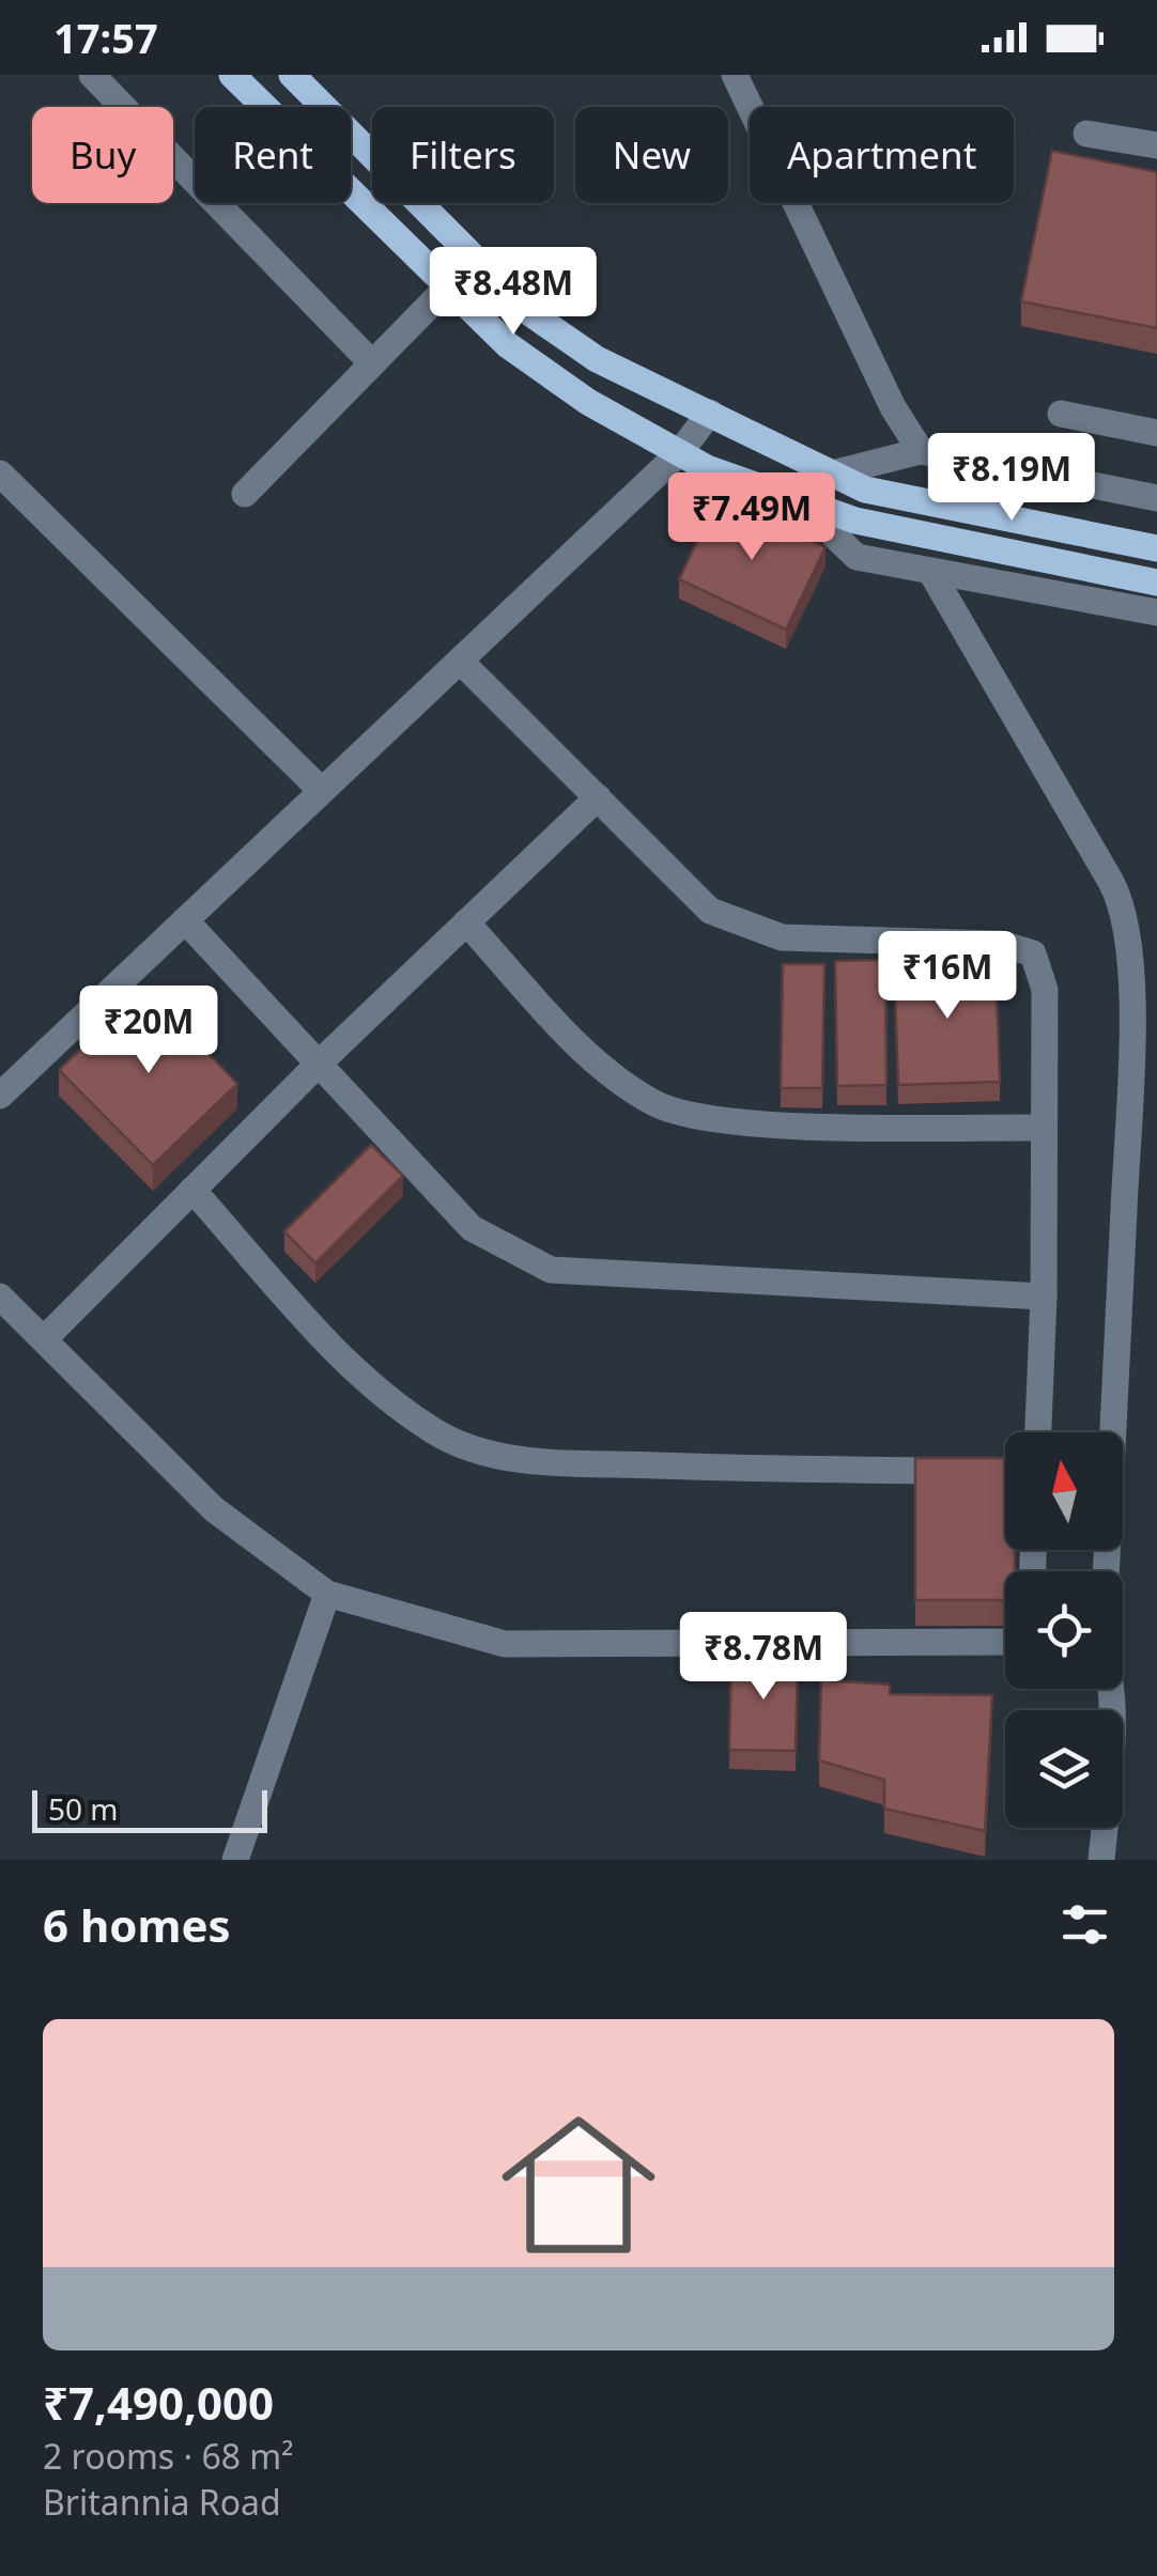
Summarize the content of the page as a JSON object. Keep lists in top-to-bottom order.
{
  "scale_bar": "50 m",
  "north": "top",
  "page": {
    "status": "17:57",
    "chip": [
      "Buy",
      "Rent",
      "Filters",
      "New",
      "Apartment"
    ],
    "price": [
      "₹8.48M",
      "₹8.19M",
      "₹7.49M",
      "₹16M",
      "₹20M",
      "₹8.78M"
    ],
    "scale": "50 m",
    "heading": "6 homes",
    "list": [
      {
        "name": "₹7,490,000",
        "note": "2 rooms · 68 m² · Britannia Road"
      }
    ]
  }
}
